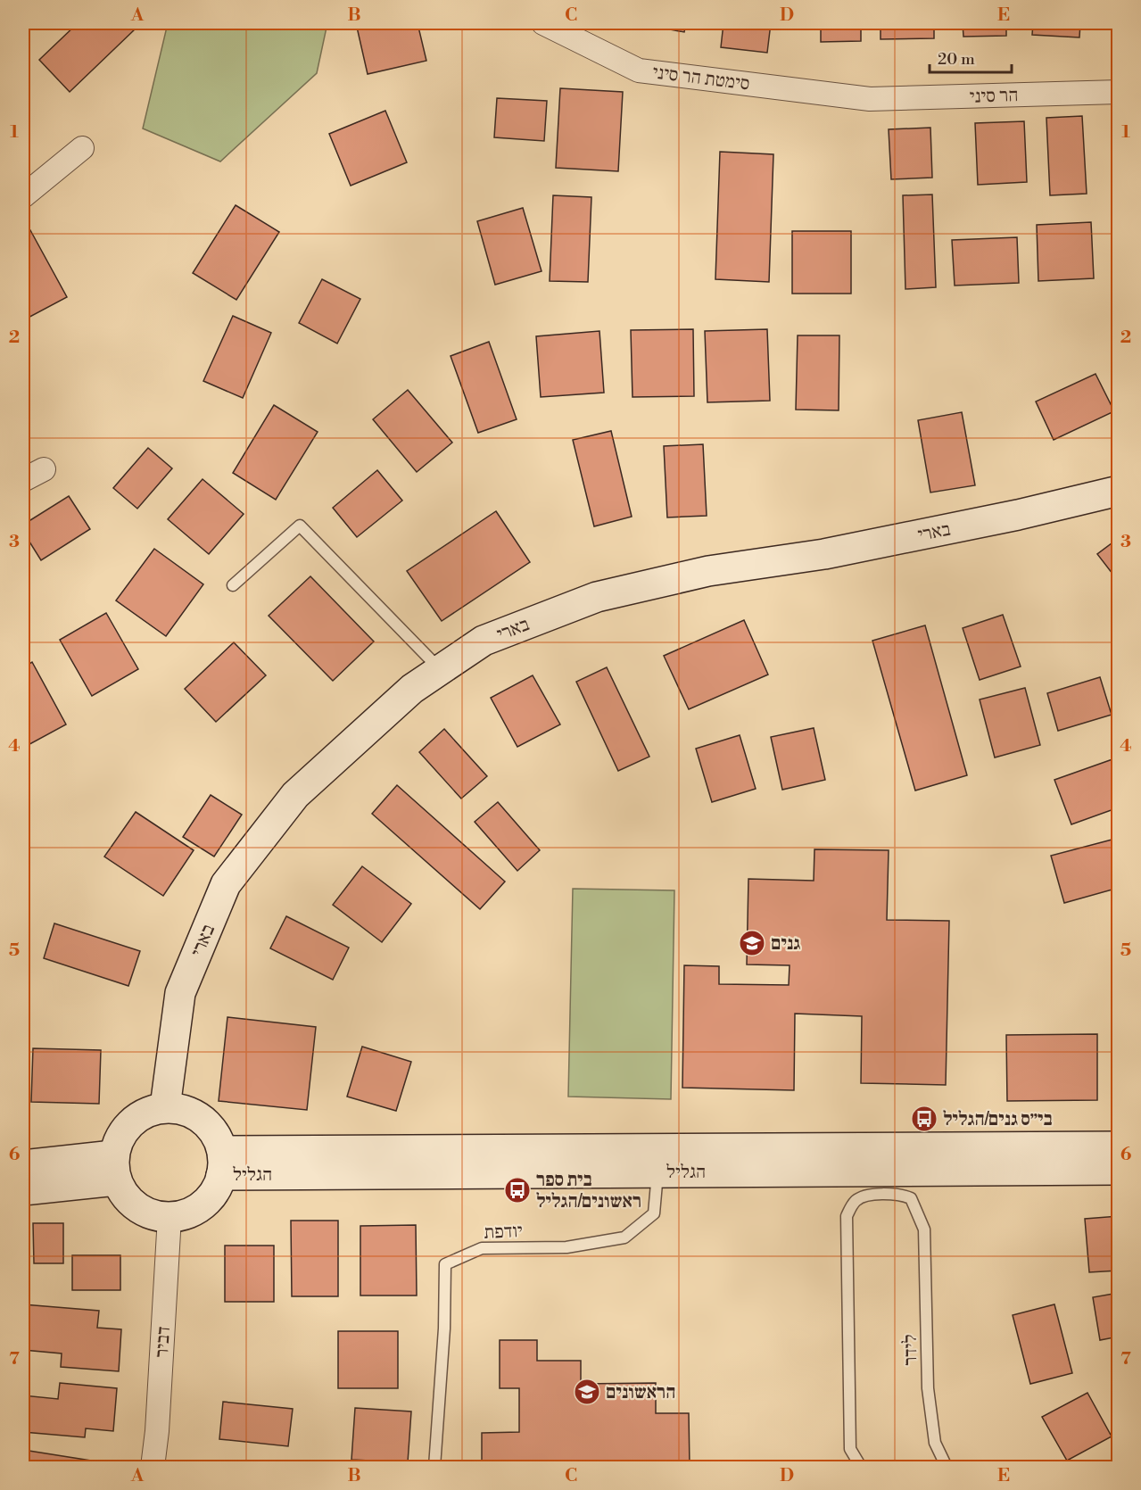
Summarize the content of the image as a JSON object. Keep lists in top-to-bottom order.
{
  "streets": {
    "street": [
      "סימטת הר סיני",
      "הר סיני",
      "בארי",
      "הגליל",
      "דביר"
    ],
    "lane": ["יודפת", "לידר"]
  },
  "crossings": [
    ["סימטת הר סיני", "הר סיני"],
    ["בארי", "הגליל"],
    ["בארי", "דביר"],
    ["הגליל", "יודפת"],
    ["הגליל", "דביר"]
  ],
  "places": {
    "school or university": ["גנים", "הראשונים"],
    "bus stop": ["בי״ס גנים/הגליל", "בית ספר ראשונים/הגליל"]
  },
  "scale_bar": "20 m",
  "grid": {
    "columns": [
      "A",
      "B",
      "C",
      "D",
      "E"
    ],
    "rows": [
      "1",
      "2",
      "3",
      "4",
      "5",
      "6",
      "7"
    ]
  }
}
